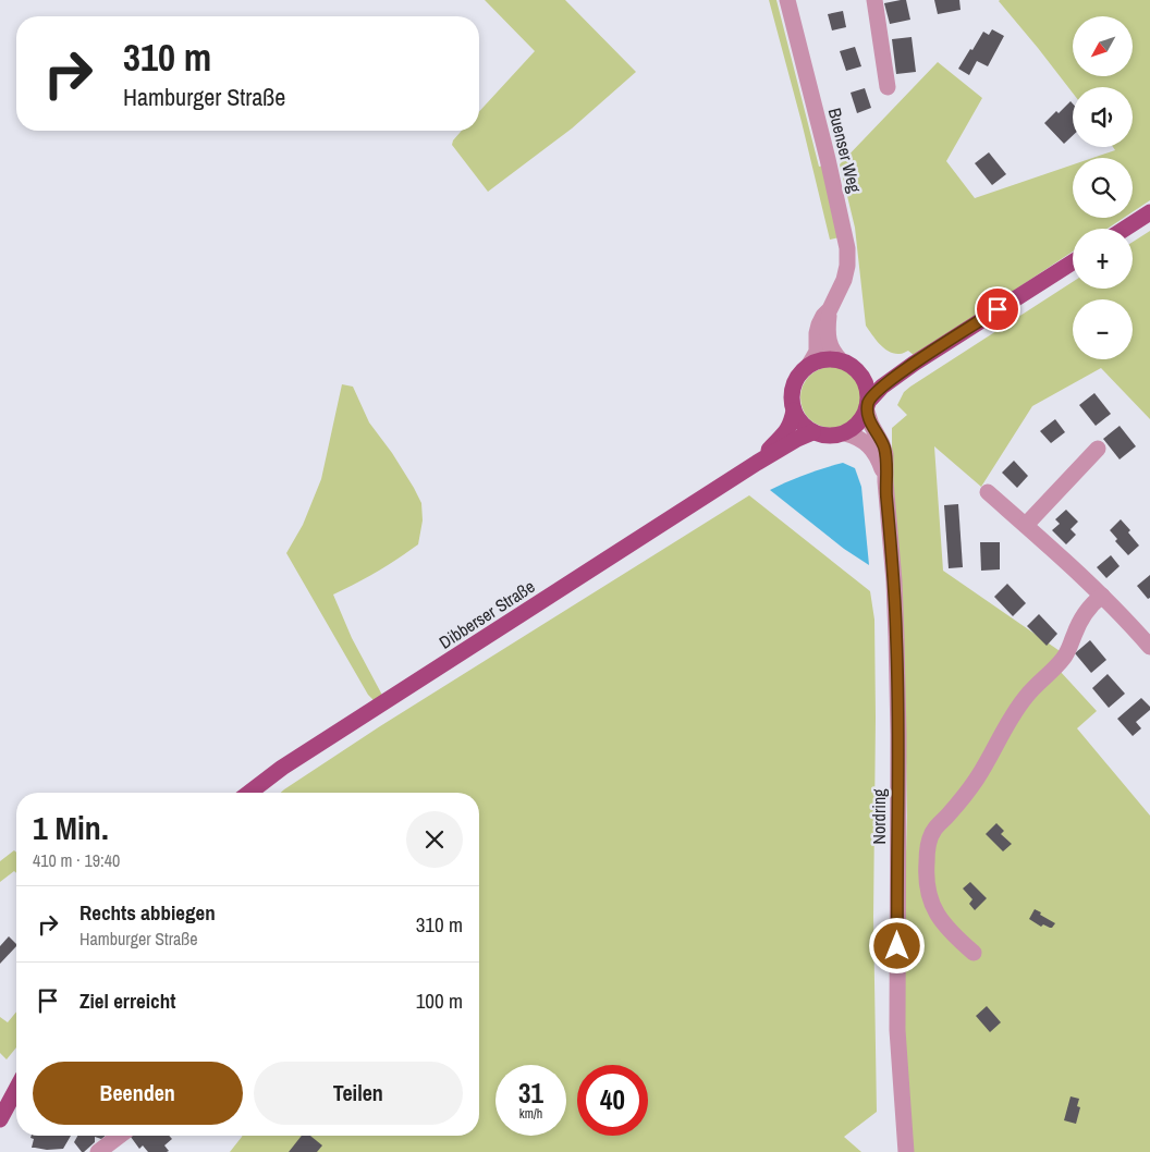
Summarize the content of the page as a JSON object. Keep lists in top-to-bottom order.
{
  "streets": {
    "main road": ["Dibberser Straße"],
    "street": ["Buenser Weg", "Nordring"]
  },
  "crossings": [
    ["Buenser Weg", "Dibberser Straße"],
    ["Buenser Weg", "Nordring"],
    ["Dibberser Straße", "Nordring"]
  ],
  "north": "bottom left",
  "page": {
    "map_buttons": ["+", "−"],
    "turn": ["310 m", "Hamburger Straße"],
    "heading": ["1 Min.", "410 m · 19:40"],
    "list": [
      {
        "name": "Rechts abbiegen",
        "note": "Hamburger Straße",
        "value": "310 m"
      },
      {
        "name": "Ziel erreicht",
        "value": "100 m"
      }
    ],
    "buttons": ["Beenden", "Teilen"],
    "speed": "31 km/h",
    "limit": "40"
  }
}
